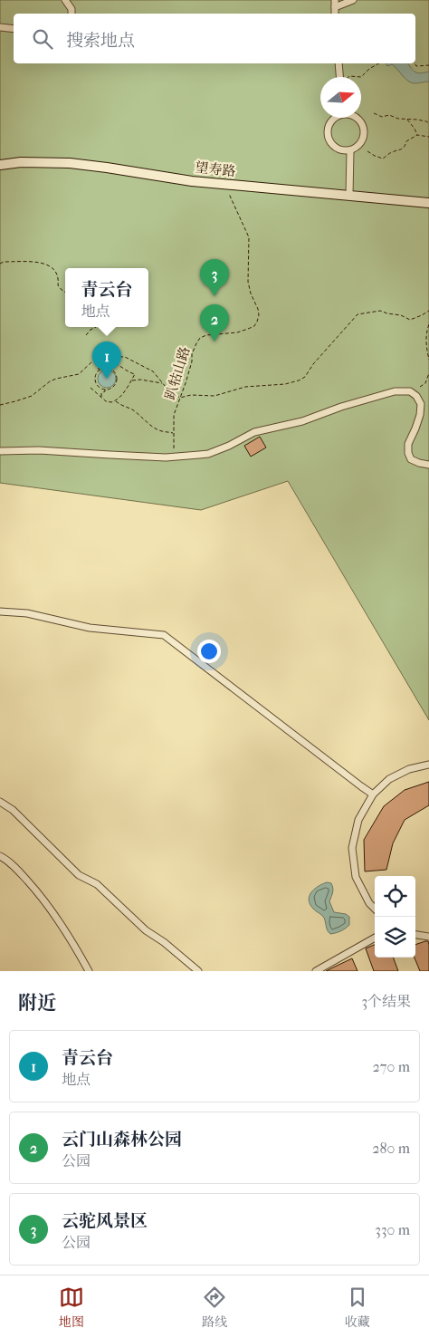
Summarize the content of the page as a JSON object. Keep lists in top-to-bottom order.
{
  "streets": {
    "street": ["望寿路"],
    "path": ["趴牯山路"]
  },
  "crossings": [
    ["望寿路", "趴牯山路"]
  ],
  "north": "right",
  "page": {
    "search": "搜索地点",
    "pins": ["3", "2", "1"],
    "popup": ["青云台", "地点"],
    "heading": ["附近", "3个结果"],
    "list": [
      {
        "mark": "1",
        "name": "青云台",
        "note": "地点",
        "value": "270 m"
      },
      {
        "mark": "2",
        "name": "云门山森林公园",
        "note": "公园",
        "value": "280 m"
      },
      {
        "mark": "3",
        "name": "云驼风景区",
        "note": "公园",
        "value": "330 m"
      }
    ],
    "nav": ["地图", "路线", "收藏"]
  }
}
